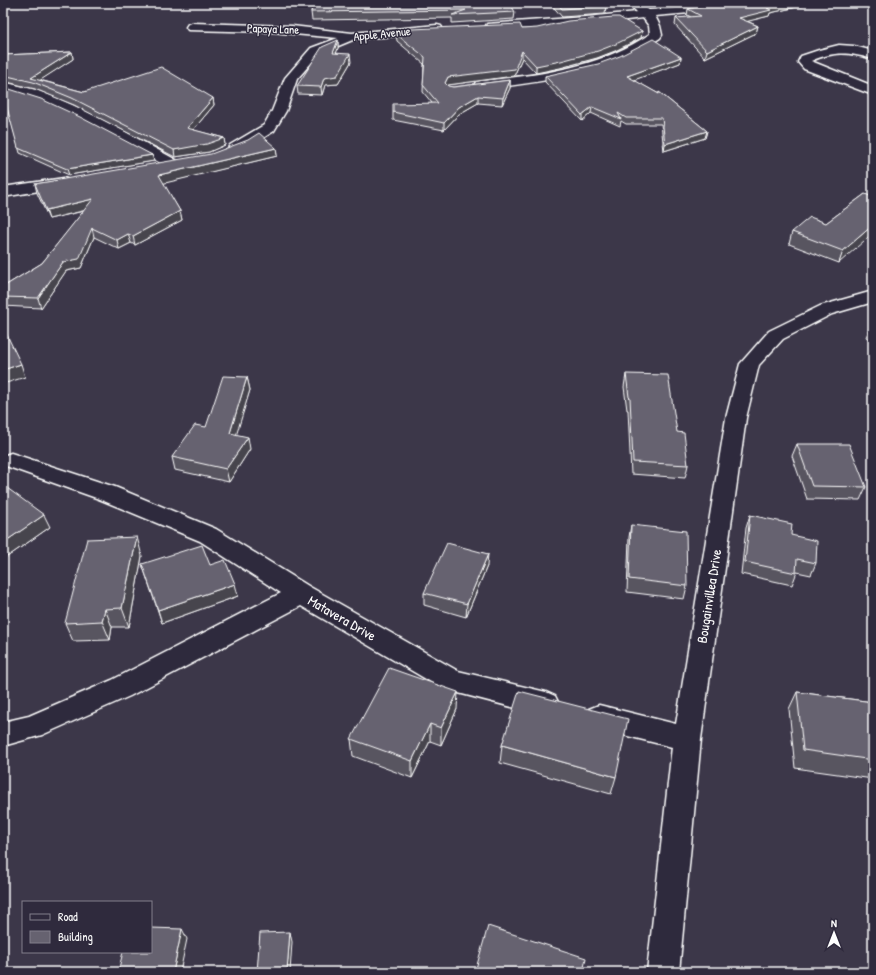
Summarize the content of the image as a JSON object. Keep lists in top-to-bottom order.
{
  "streets": {
    "street": [
      "Papaya Lane",
      "Apple Avenue",
      "Bougainvillea Drive",
      "Matavera Drive"
    ]
  },
  "crossings": [
    ["Papaya Lane", "Apple Avenue"],
    ["Bougainvillea Drive", "Matavera Drive"]
  ],
  "legend": ["Road", "Building"],
  "north": "top"
}
